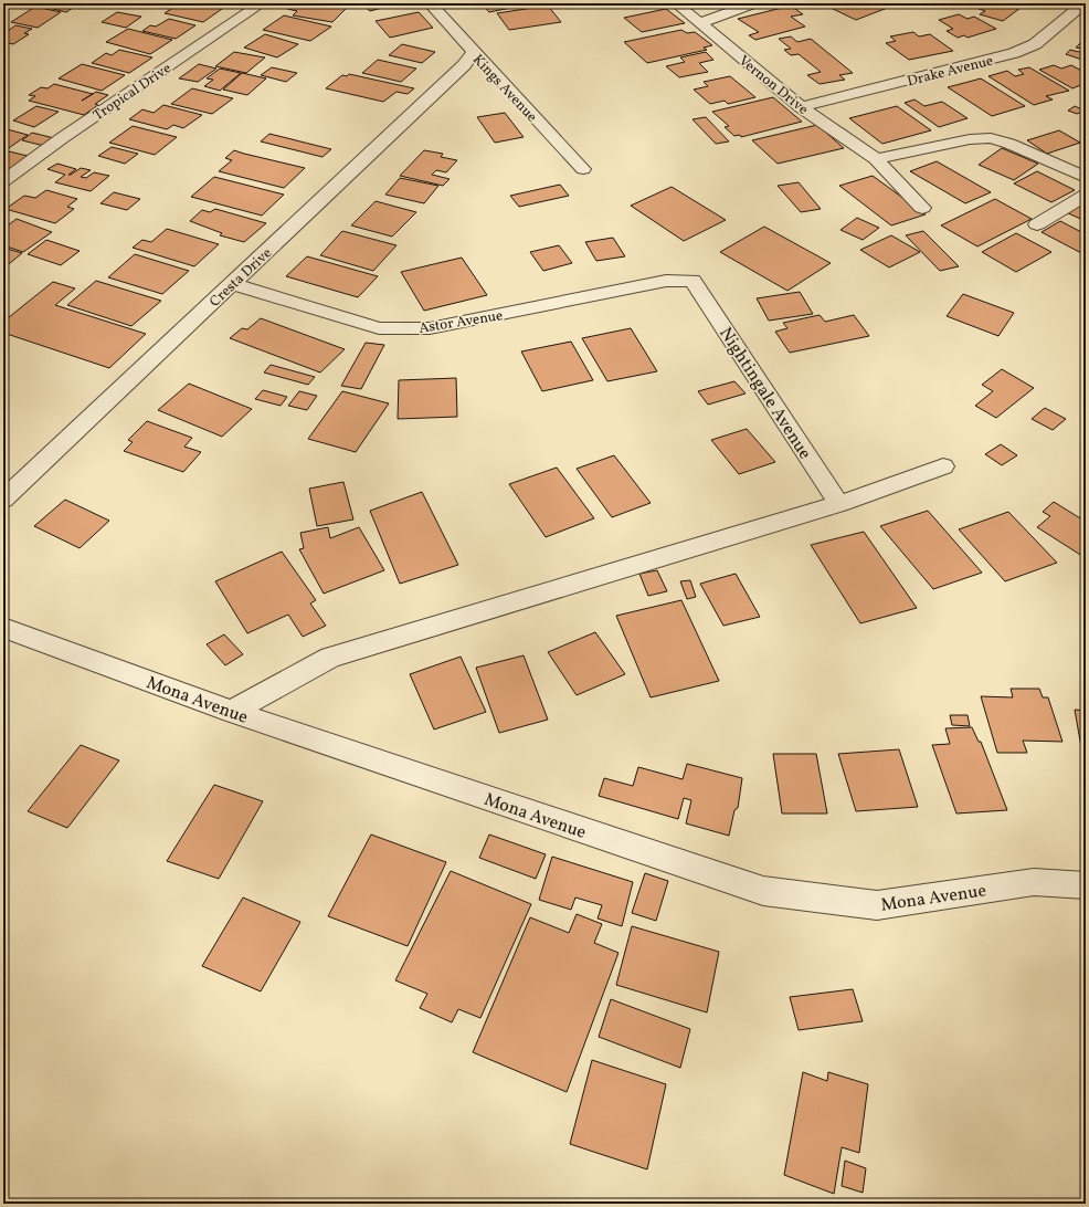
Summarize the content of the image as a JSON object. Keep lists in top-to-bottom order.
{
  "streets": {
    "street": [
      "Drake Avenue",
      "Vernon Drive",
      "Kings Avenue",
      "Tropical Drive",
      "Cresta Drive",
      "Astor Avenue",
      "Nightingale Avenue",
      "Mona Avenue"
    ]
  },
  "crossings": [
    ["Drake Avenue", "Vernon Drive"],
    ["Kings Avenue", "Cresta Drive"],
    ["Cresta Drive", "Astor Avenue"],
    ["Astor Avenue", "Nightingale Avenue"]
  ]
}
